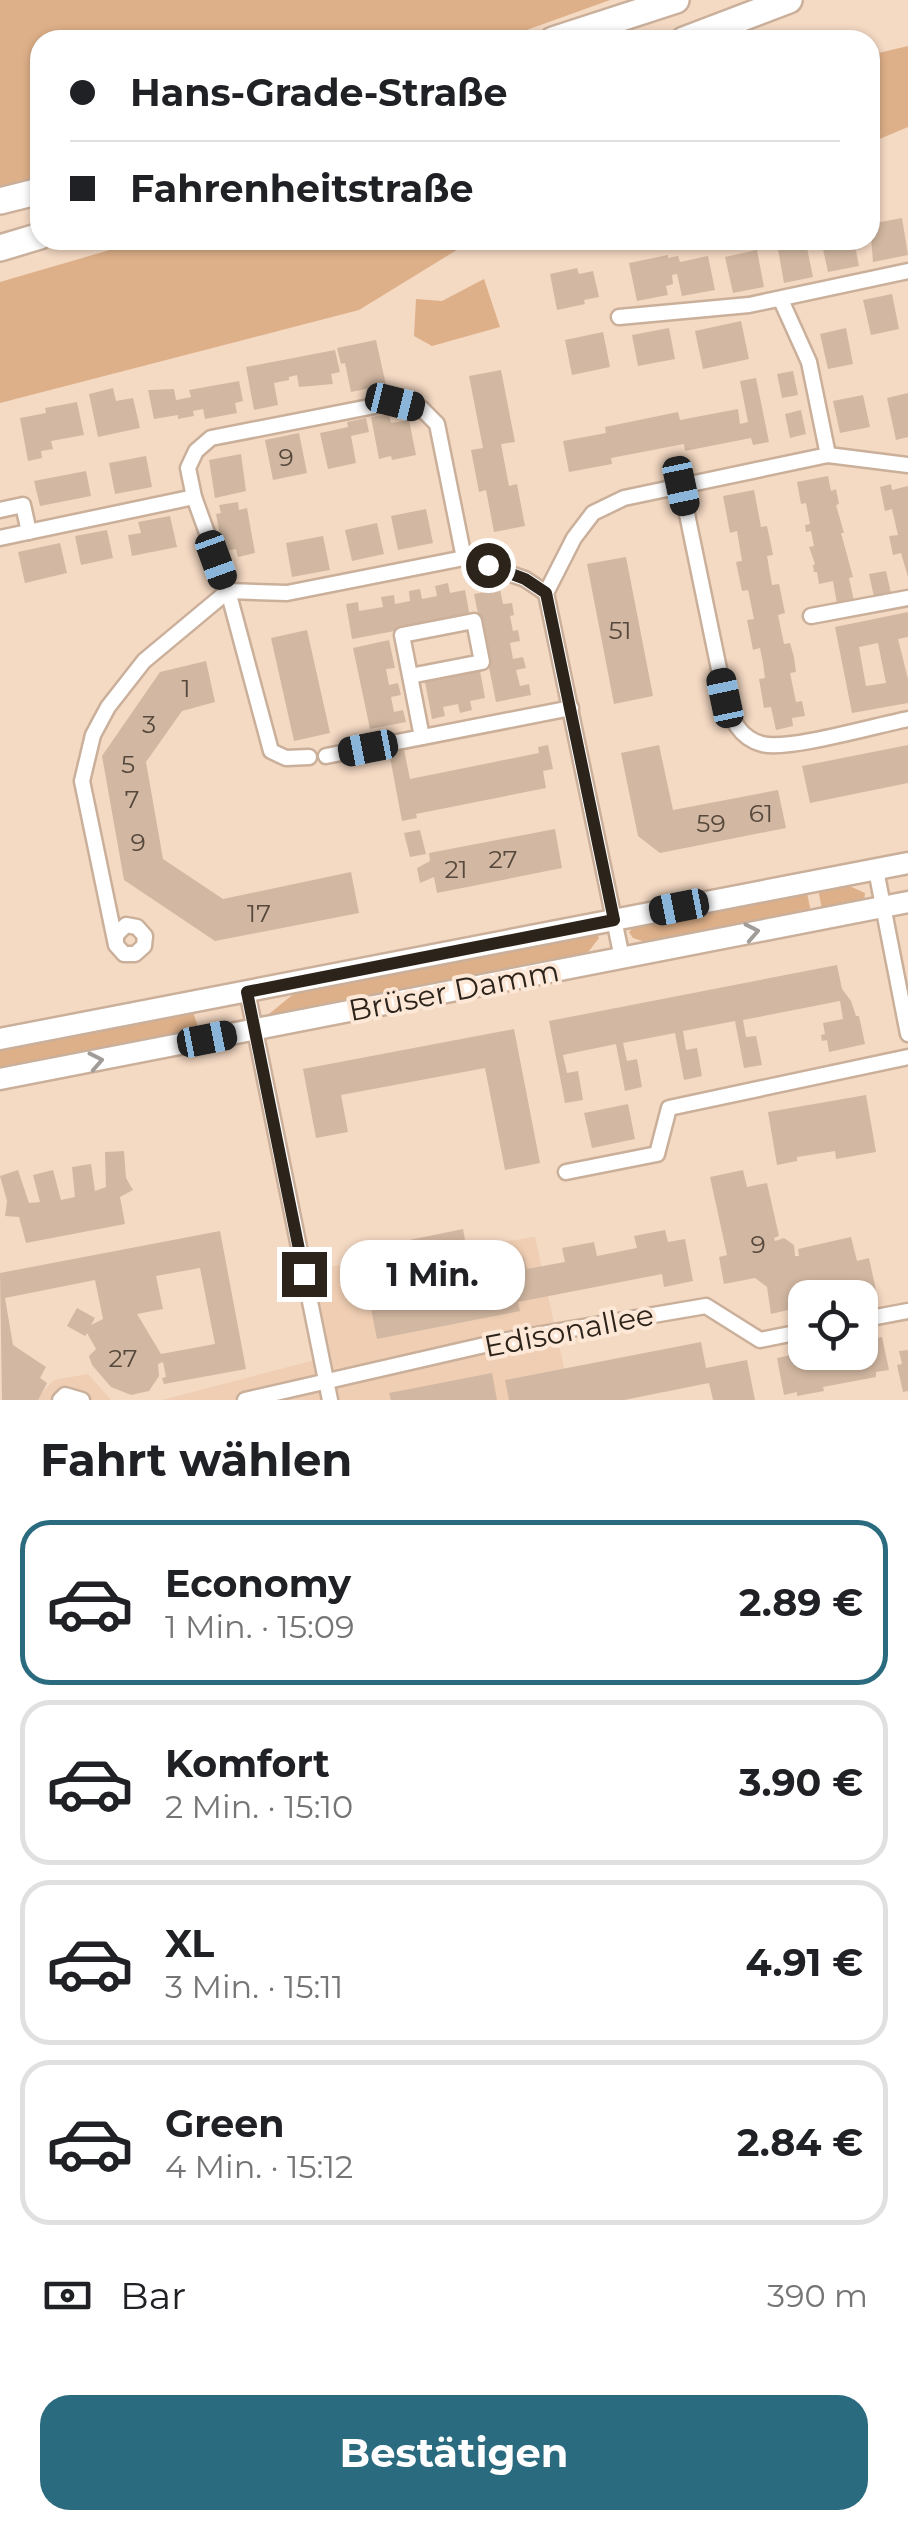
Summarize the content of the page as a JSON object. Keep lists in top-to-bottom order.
{
  "streets": {
    "street": ["Brüser Damm", "Edisonallee"]
  },
  "house_numbers": [
    "9",
    "51",
    "1",
    "3",
    "5",
    "7",
    "61",
    "59",
    "9",
    "27",
    "21",
    "17",
    "9",
    "27"
  ],
  "page": {
    "banner": ["Hans-Grade-Straße", "Fahrenheitstraße"],
    "bubble": "1 Min.",
    "heading": "Fahrt wählen",
    "list": [
      {
        "name": "Economy",
        "note": "1 Min. · 15:09",
        "value": "2.89 €"
      },
      {
        "name": "Komfort",
        "note": "2 Min. · 15:10",
        "value": "3.90 €"
      },
      {
        "name": "XL",
        "note": "3 Min. · 15:11",
        "value": "4.91 €"
      },
      {
        "name": "Green",
        "note": "4 Min. · 15:12",
        "value": "2.84 €"
      }
    ],
    "pay": ["Bar", "390 m"],
    "buttons": "Bestätigen"
  }
}
